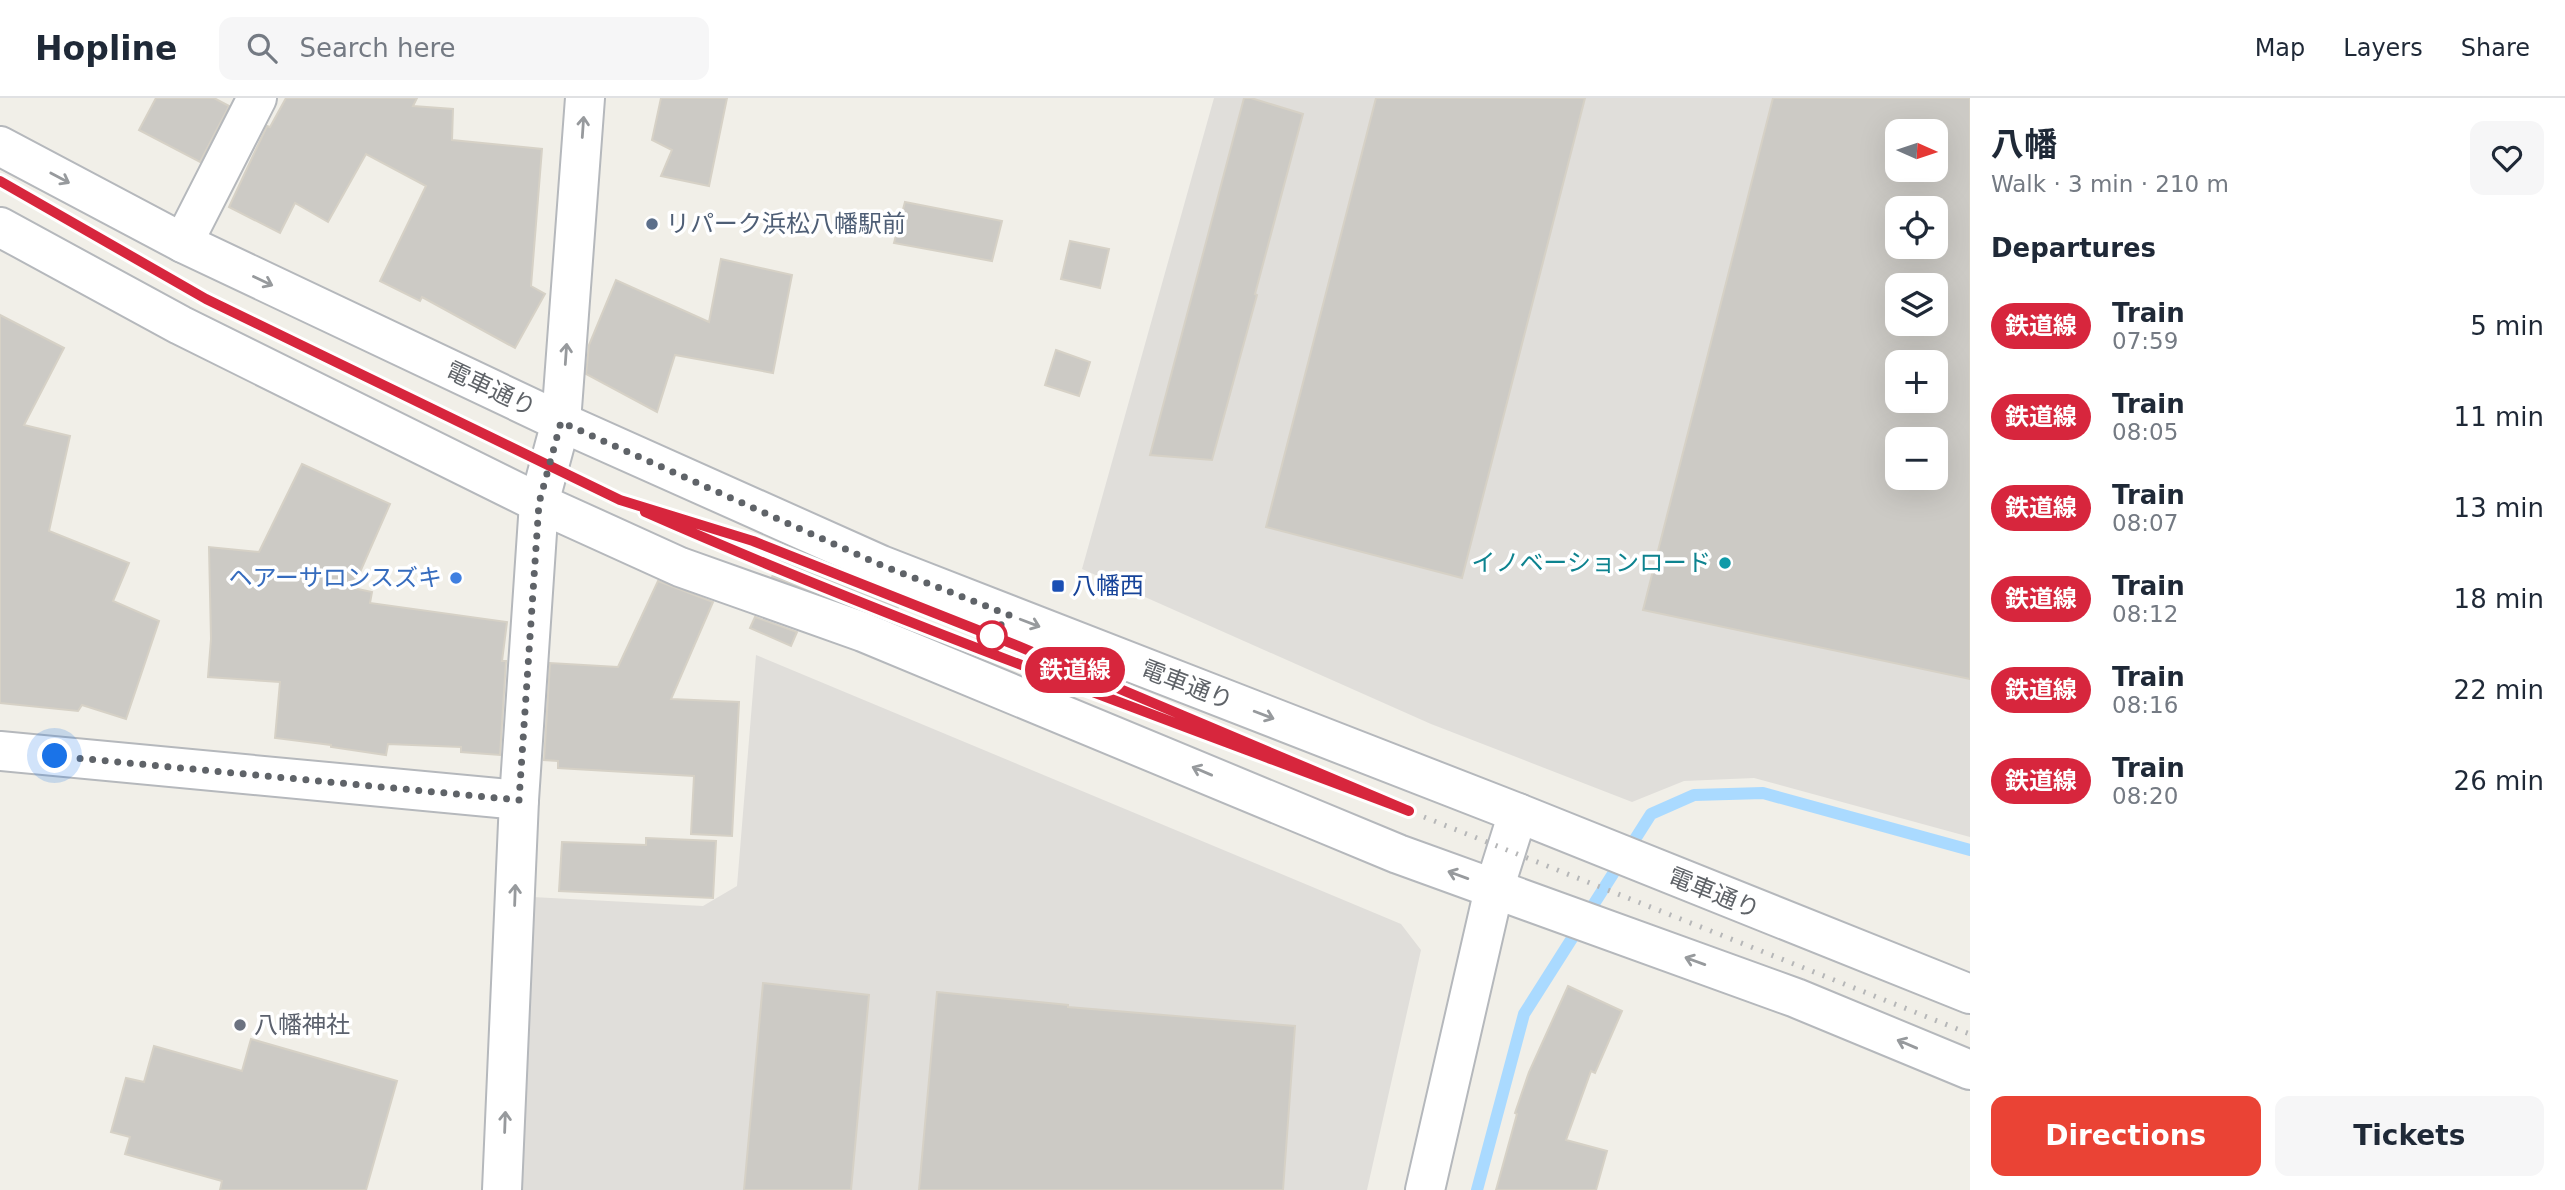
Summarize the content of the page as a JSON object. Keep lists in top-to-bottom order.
{
  "streets": {
    "street": ["電車通り"]
  },
  "places": {
    "other": [
      "リパーク浜松八幡駅前",
      "イノベーションロード",
      "ヘアーサロンスズキ",
      "八幡神社"
    ],
    "transit": ["八幡西"]
  },
  "north": "right",
  "page": {
    "header": "Hopline",
    "search": "Search here",
    "nav": ["Map", "Layers", "Share"],
    "on_map": "鉄道線",
    "heading": [
      ["八幡", "Walk · 3 min · 210 m"],
      "Departures"
    ],
    "map_buttons": ["+", "−"],
    "list": [
      {
        "mark": "鉄道線",
        "name": "Train",
        "note": "07:59",
        "value": "5 min"
      },
      {
        "mark": "鉄道線",
        "name": "Train",
        "note": "08:05",
        "value": "11 min"
      },
      {
        "mark": "鉄道線",
        "name": "Train",
        "note": "08:07",
        "value": "13 min"
      },
      {
        "mark": "鉄道線",
        "name": "Train",
        "note": "08:12",
        "value": "18 min"
      },
      {
        "mark": "鉄道線",
        "name": "Train",
        "note": "08:16",
        "value": "22 min"
      },
      {
        "mark": "鉄道線",
        "name": "Train",
        "note": "08:20",
        "value": "26 min"
      }
    ],
    "buttons": ["Directions", "Tickets"]
  }
}
